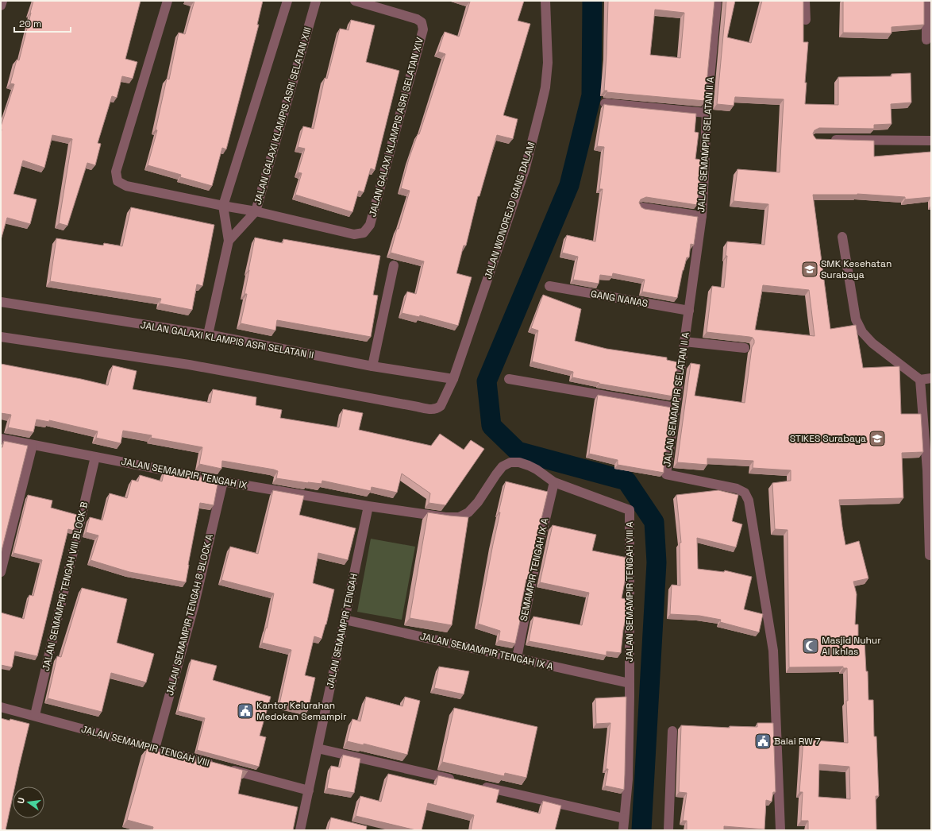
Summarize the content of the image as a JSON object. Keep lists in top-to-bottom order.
{
  "streets": {
    "street": [
      "JALAN GALAXI KLAMPIS ASRI SELATAN XIII",
      "JALAN GALAXI KLAMPIS ASRI SELATAN XIV",
      "JALAN SEMAMPIR SELATAN II A",
      "JALAN WONOREJO GANG DALAM",
      "GANG NANAS",
      "JALAN GALAXI KLAMPIS ASRI SELATAN II",
      "JALAN SEMAMPIR TENGAH IX",
      "SEMAMPIR TENGAH IX A",
      "JALAN SEMAMPIR TENGAH VIII BLOCK B",
      "JALAN SEMAMPIR TENGAH VIII A",
      "JALAN SEMAMPIR TENGAH 8 BLOCK A",
      "JALAN SEMAMPIR TENGAH",
      "JALAN SEMAMPIR TENGAH IX A",
      "JALAN SEMAMPIR TENGAH VIII"
    ]
  },
  "crossings": [
    ["JALAN GALAXI KLAMPIS ASRI SELATAN XIII", "JALAN GALAXI KLAMPIS ASRI SELATAN XIV"],
    ["JALAN SEMAMPIR SELATAN II A", "GANG NANAS"],
    ["JALAN WONOREJO GANG DALAM", "JALAN GALAXI KLAMPIS ASRI SELATAN II"],
    ["JALAN SEMAMPIR TENGAH IX", "JALAN SEMAMPIR TENGAH VIII BLOCK B"],
    ["JALAN SEMAMPIR TENGAH IX", "JALAN SEMAMPIR TENGAH VIII A"],
    ["JALAN SEMAMPIR TENGAH IX", "JALAN SEMAMPIR TENGAH 8 BLOCK A"],
    ["JALAN SEMAMPIR TENGAH IX", "JALAN SEMAMPIR TENGAH"],
    ["SEMAMPIR TENGAH IX A", "JALAN SEMAMPIR TENGAH VIII A"],
    ["SEMAMPIR TENGAH IX A", "JALAN SEMAMPIR TENGAH IX A"],
    ["JALAN SEMAMPIR TENGAH VIII BLOCK B", "JALAN SEMAMPIR TENGAH VIII"],
    ["JALAN SEMAMPIR TENGAH VIII A", "JALAN SEMAMPIR TENGAH"],
    ["JALAN SEMAMPIR TENGAH VIII A", "JALAN SEMAMPIR TENGAH IX A"],
    ["JALAN SEMAMPIR TENGAH 8 BLOCK A", "JALAN SEMAMPIR TENGAH VIII"],
    ["JALAN SEMAMPIR TENGAH", "JALAN SEMAMPIR TENGAH IX A"],
    ["JALAN SEMAMPIR TENGAH", "JALAN SEMAMPIR TENGAH VIII"]
  ],
  "places": {
    "school or university": ["SMK Kesehatan Surabaya", "STIKES Surabaya"],
    "mosque": ["Masjid Nuhur Al Ikhlas"],
    "public building": ["Kantor Kelurahan Medokan Semampir", "Balai RW 7"]
  },
  "scale_bar": "20 m",
  "north": "left"
}
